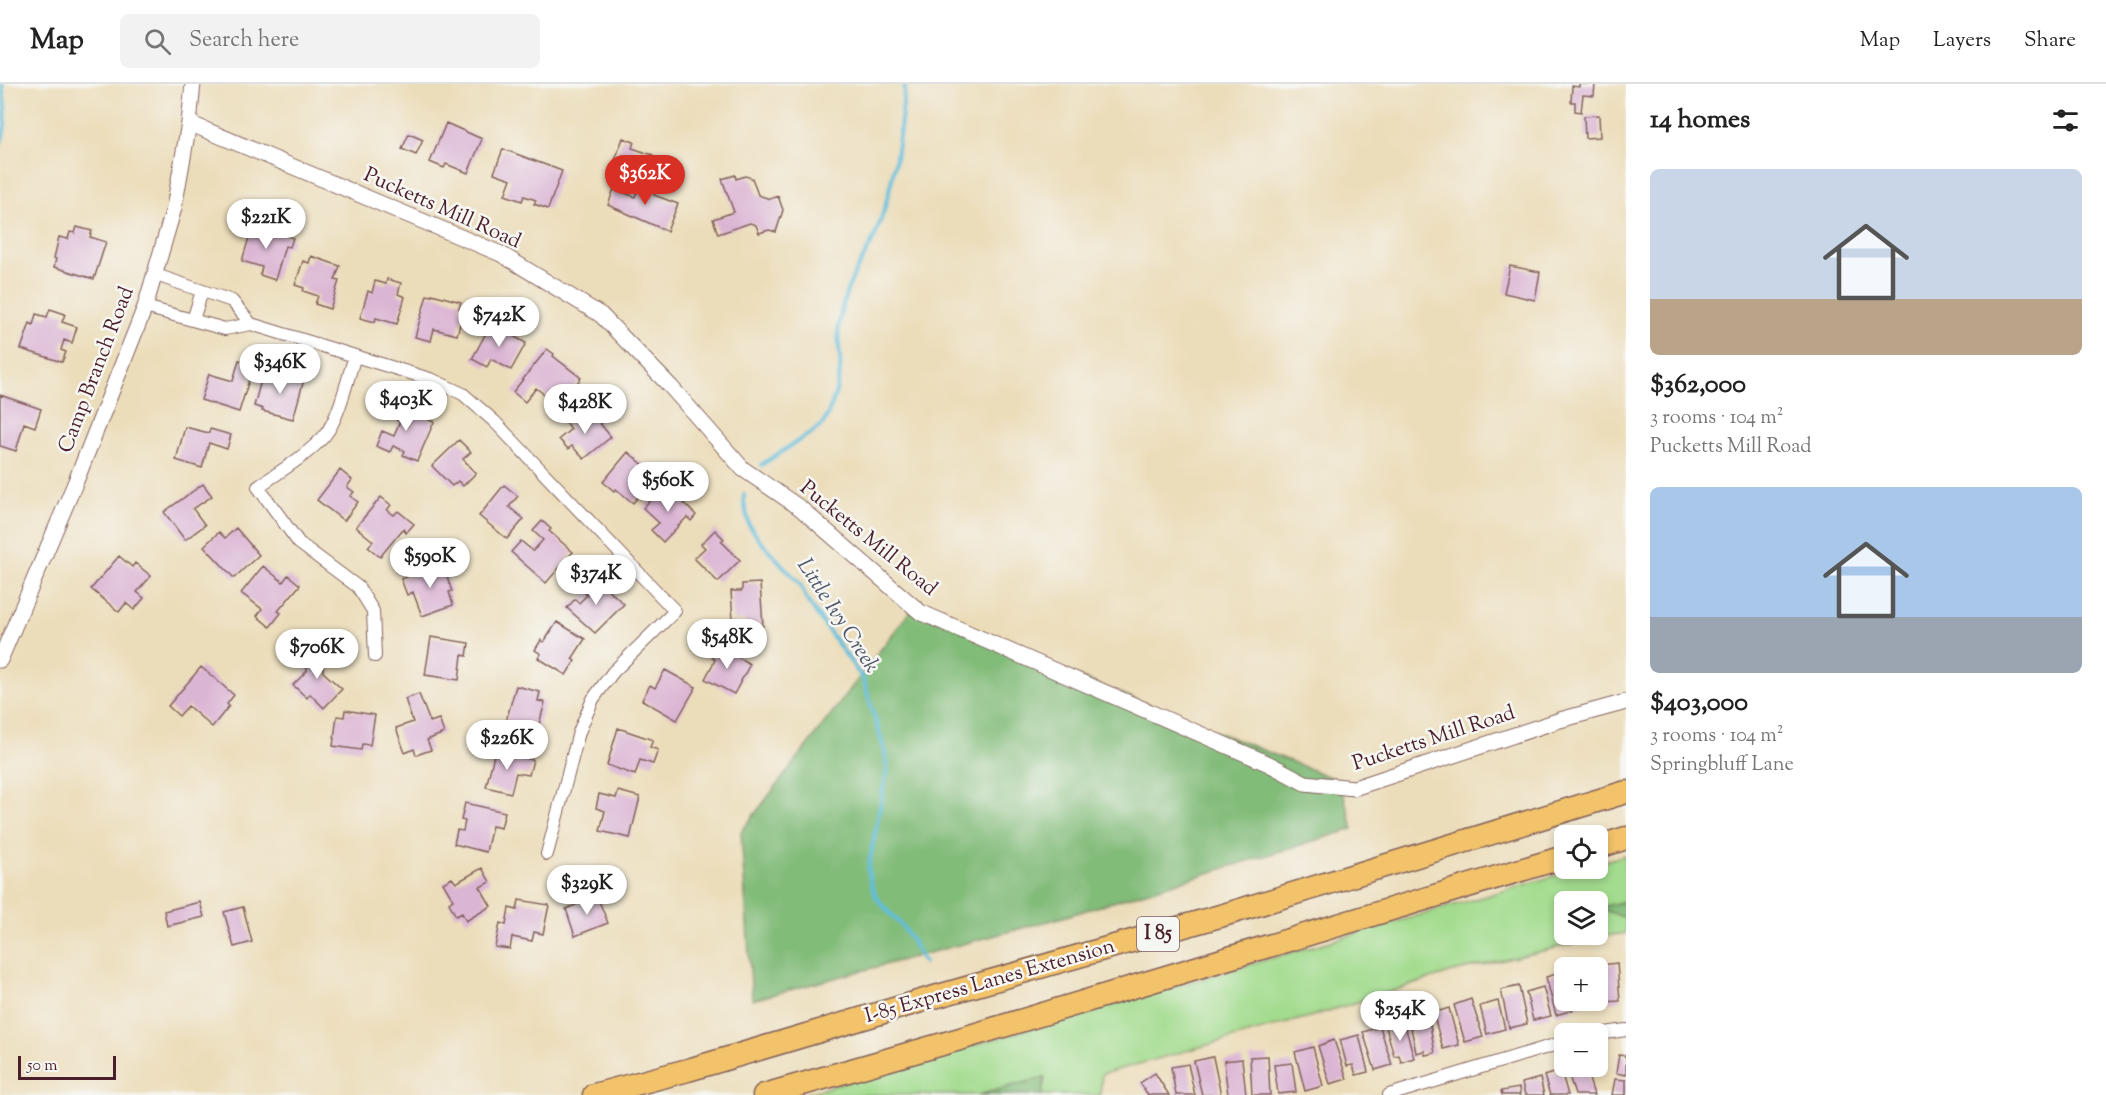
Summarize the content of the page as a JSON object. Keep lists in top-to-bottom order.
{
  "streets": {
    "highway": ["I 85", "I-85 Express Lanes Extension"],
    "street": ["Pucketts Mill Road", "Camp Branch Road"]
  },
  "crossings": [
    ["Pucketts Mill Road", "Camp Branch Road"]
  ],
  "water": ["Little Ivy Creek"],
  "scale_bar": "50 m",
  "page": {
    "header": "Map",
    "search": "Search here",
    "nav": ["Map", "Layers", "Share"],
    "heading": "14 homes",
    "price": [
      "$362K",
      "$221K",
      "$742K",
      "$346K",
      "$403K",
      "$428K",
      "$560K",
      "$590K",
      "$374K",
      "$548K",
      "$706K",
      "$226K",
      "$329K",
      "$254K"
    ],
    "list": [
      {
        "name": "$362,000",
        "note": "3 rooms · 104 m² · Pucketts Mill Road"
      },
      {
        "name": "$403,000",
        "note": "3 rooms · 104 m² · Springbluff Lane"
      }
    ],
    "map_buttons": ["+", "−"],
    "scale": "50 m"
  }
}
